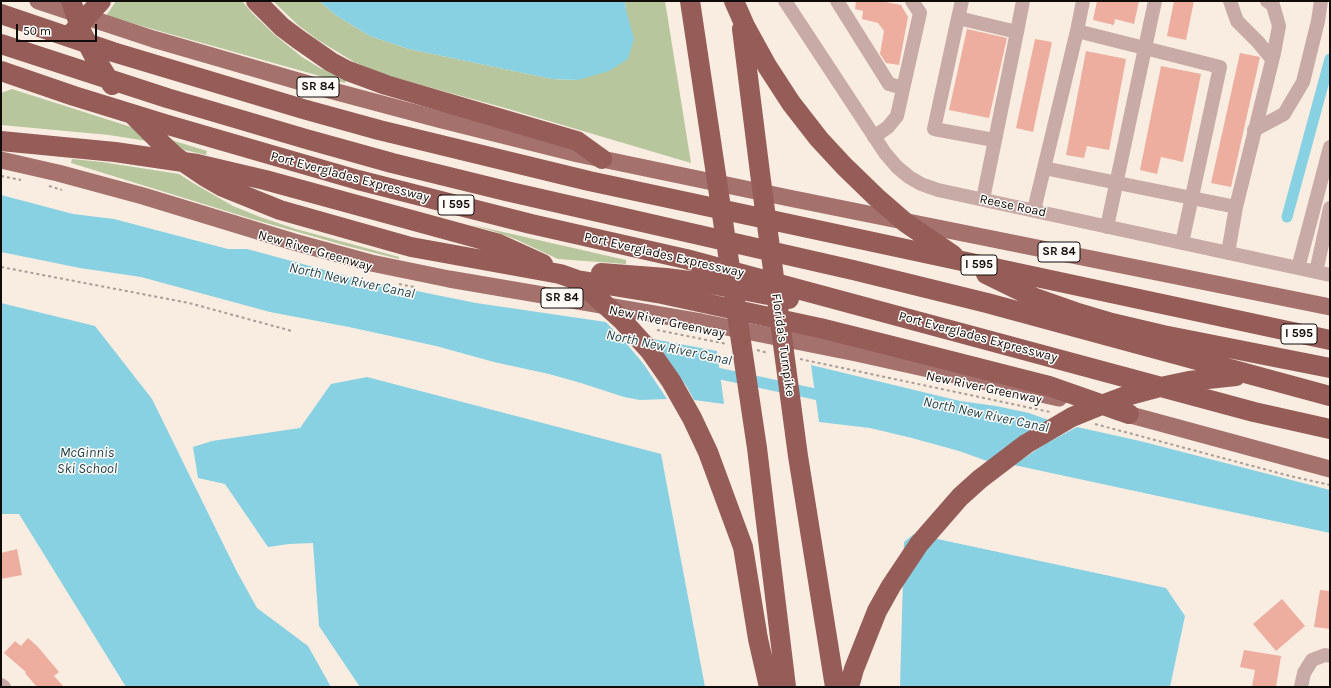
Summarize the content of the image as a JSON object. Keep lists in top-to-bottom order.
{
  "streets": {
    "highway": ["Port Everglades Expressway", "I 595", "Florida's Turnpike"],
    "main road": ["SR 84"],
    "street": ["Reese Road"],
    "path": ["New River Greenway"]
  },
  "water": ["North New River Canal", "McGinnis Ski School"],
  "scale_bar": "50 m"
}
